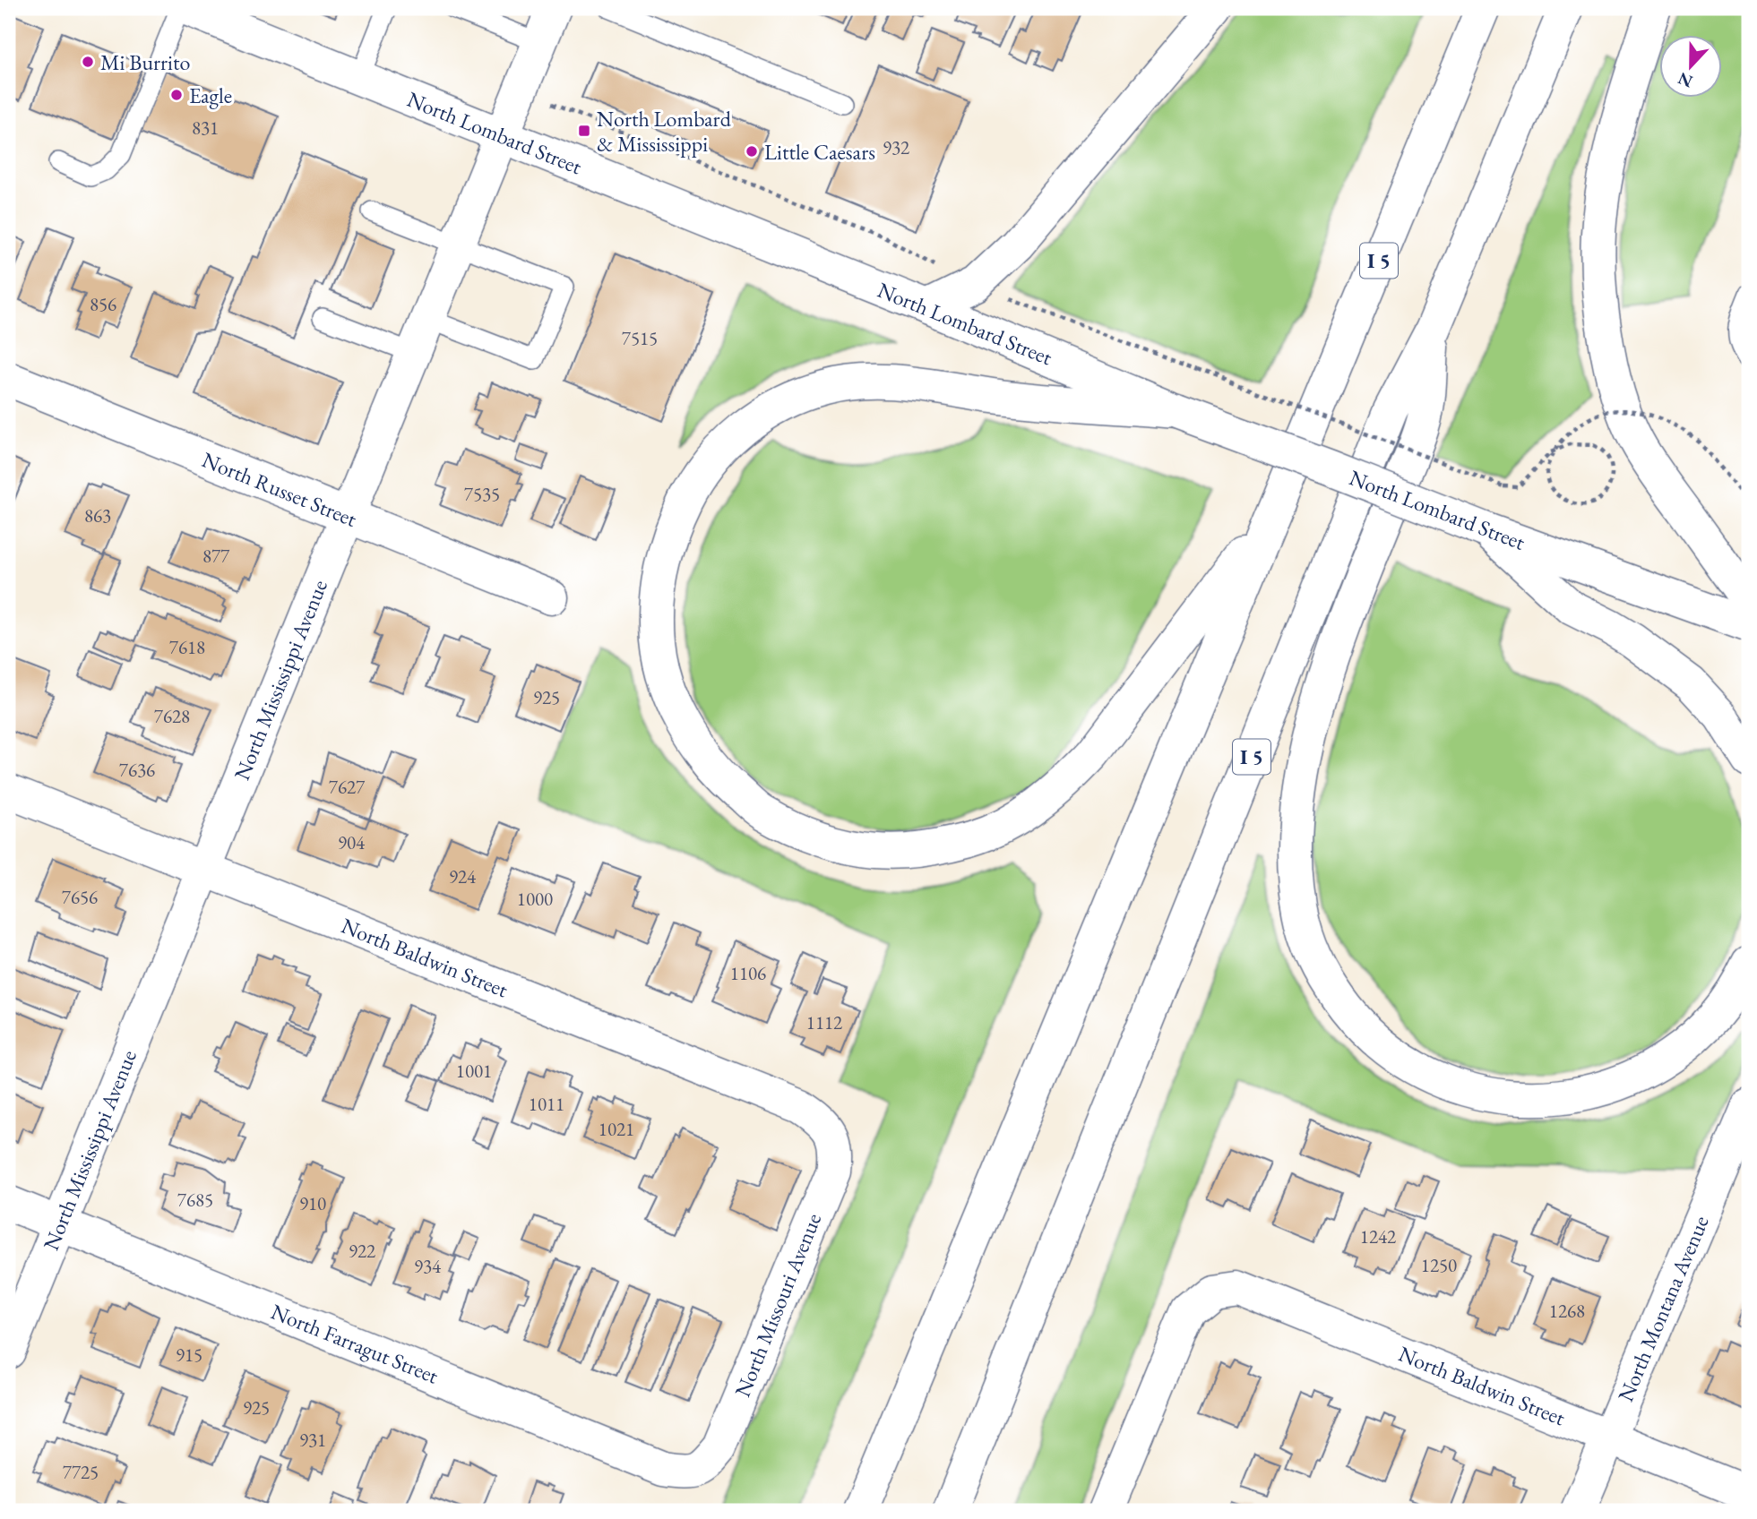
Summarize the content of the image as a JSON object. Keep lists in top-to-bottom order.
{
  "streets": {
    "main road": [
      "North Lombard Street",
      "I 5",
      "North Russet Street",
      "North Mississippi Avenue",
      "North Baldwin Street",
      "North Missouri Avenue",
      "North Montana Avenue",
      "North Farragut Street"
    ]
  },
  "crossings": [
    ["North Lombard Street", "North Mississippi Avenue"],
    ["North Russet Street", "North Mississippi Avenue"],
    ["North Mississippi Avenue", "North Baldwin Street"],
    ["North Mississippi Avenue", "North Farragut Street"],
    ["North Baldwin Street", "North Missouri Avenue"],
    ["North Baldwin Street", "North Montana Avenue"],
    ["North Missouri Avenue", "North Farragut Street"]
  ],
  "places": {
    "other": ["Mi Burrito", "Eagle", "Little Caesars"],
    "transit": ["North Lombard & Mississippi"]
  },
  "house_numbers": [
    "831",
    "932",
    "856",
    "7515",
    "7535",
    "863",
    "877",
    "7618",
    "925",
    "7628",
    "7636",
    "7627",
    "904",
    "924",
    "7656",
    "1000",
    "1106",
    "1112",
    "1001",
    "1011",
    "1021",
    "7685",
    "910",
    "1242",
    "922",
    "1250",
    "934",
    "1268",
    "915",
    "925",
    "931",
    "7725"
  ],
  "north": "bottom"
}
